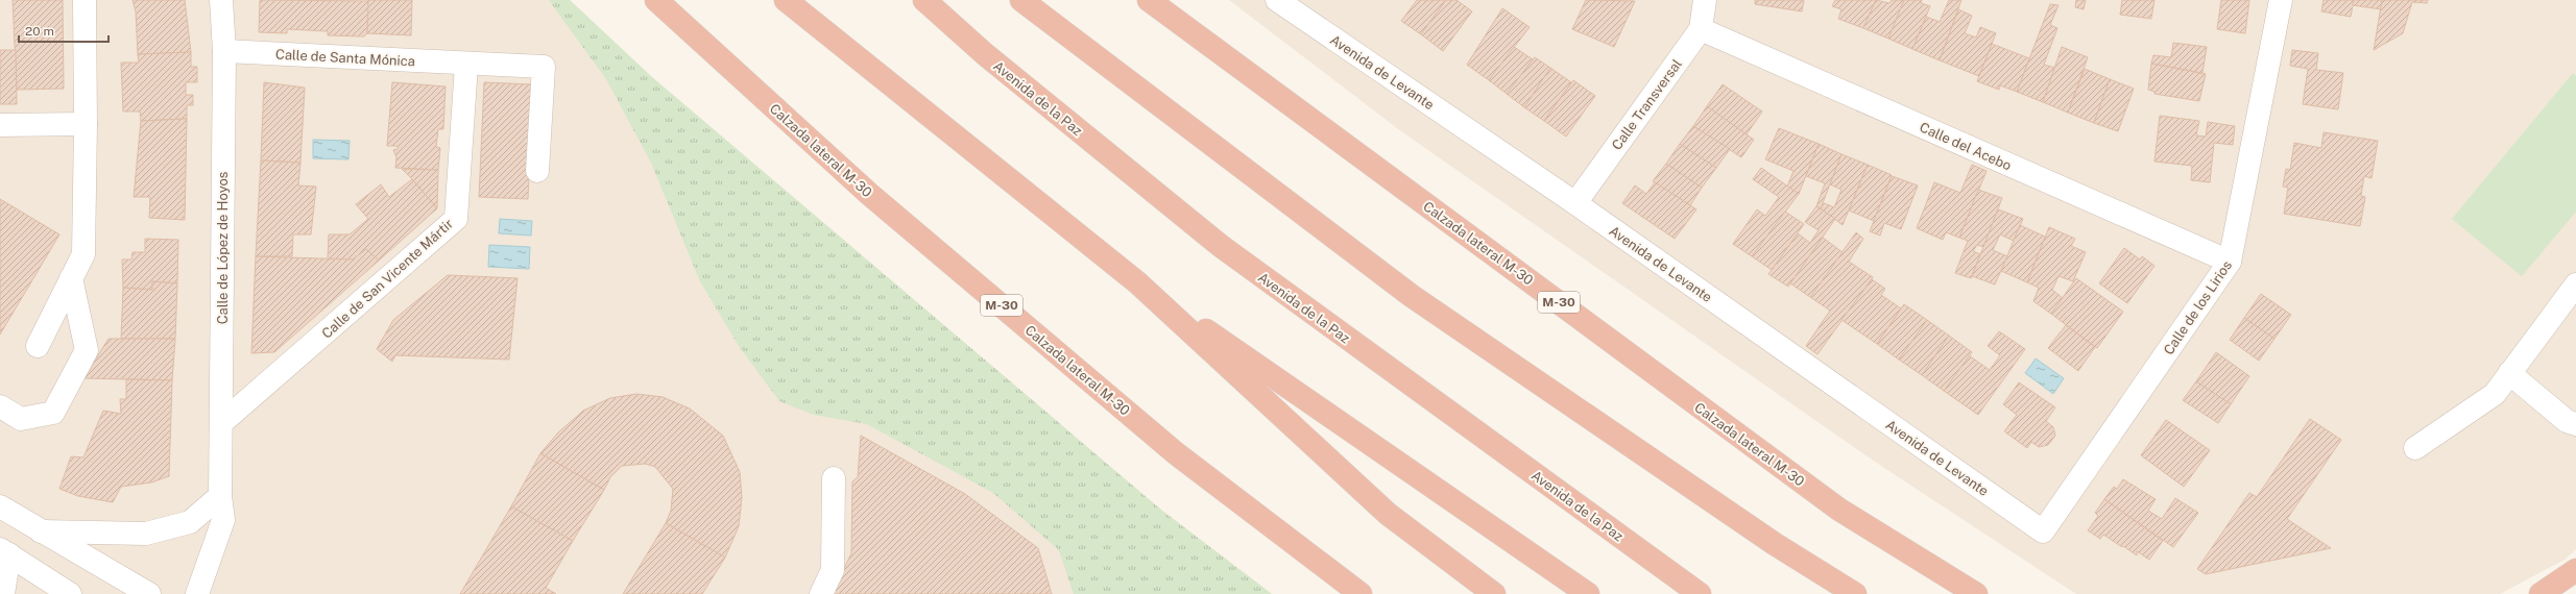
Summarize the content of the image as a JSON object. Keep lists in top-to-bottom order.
{
  "streets": {
    "highway": ["Avenida de la Paz", "Calzada lateral M-30", "M-30"],
    "street": [
      "Calle de Santa Mónica",
      "Avenida de Levante",
      "Calle Transversal",
      "Calle del Acebo",
      "Calle de López de Hoyos",
      "Calle de San Vicente Mártir",
      "Calle de los Lirios"
    ]
  },
  "crossings": [
    ["Calle de Santa Mónica", "Calle de López de Hoyos"],
    ["Calle de Santa Mónica", "Calle de San Vicente Mártir"],
    ["Avenida de Levante", "Calle Transversal"],
    ["Avenida de Levante", "Calle de los Lirios"],
    ["Calle Transversal", "Calle del Acebo"],
    ["Calle del Acebo", "Calle de los Lirios"],
    ["Calle de López de Hoyos", "Calle de San Vicente Mártir"]
  ],
  "scale_bar": "20 m"
}
